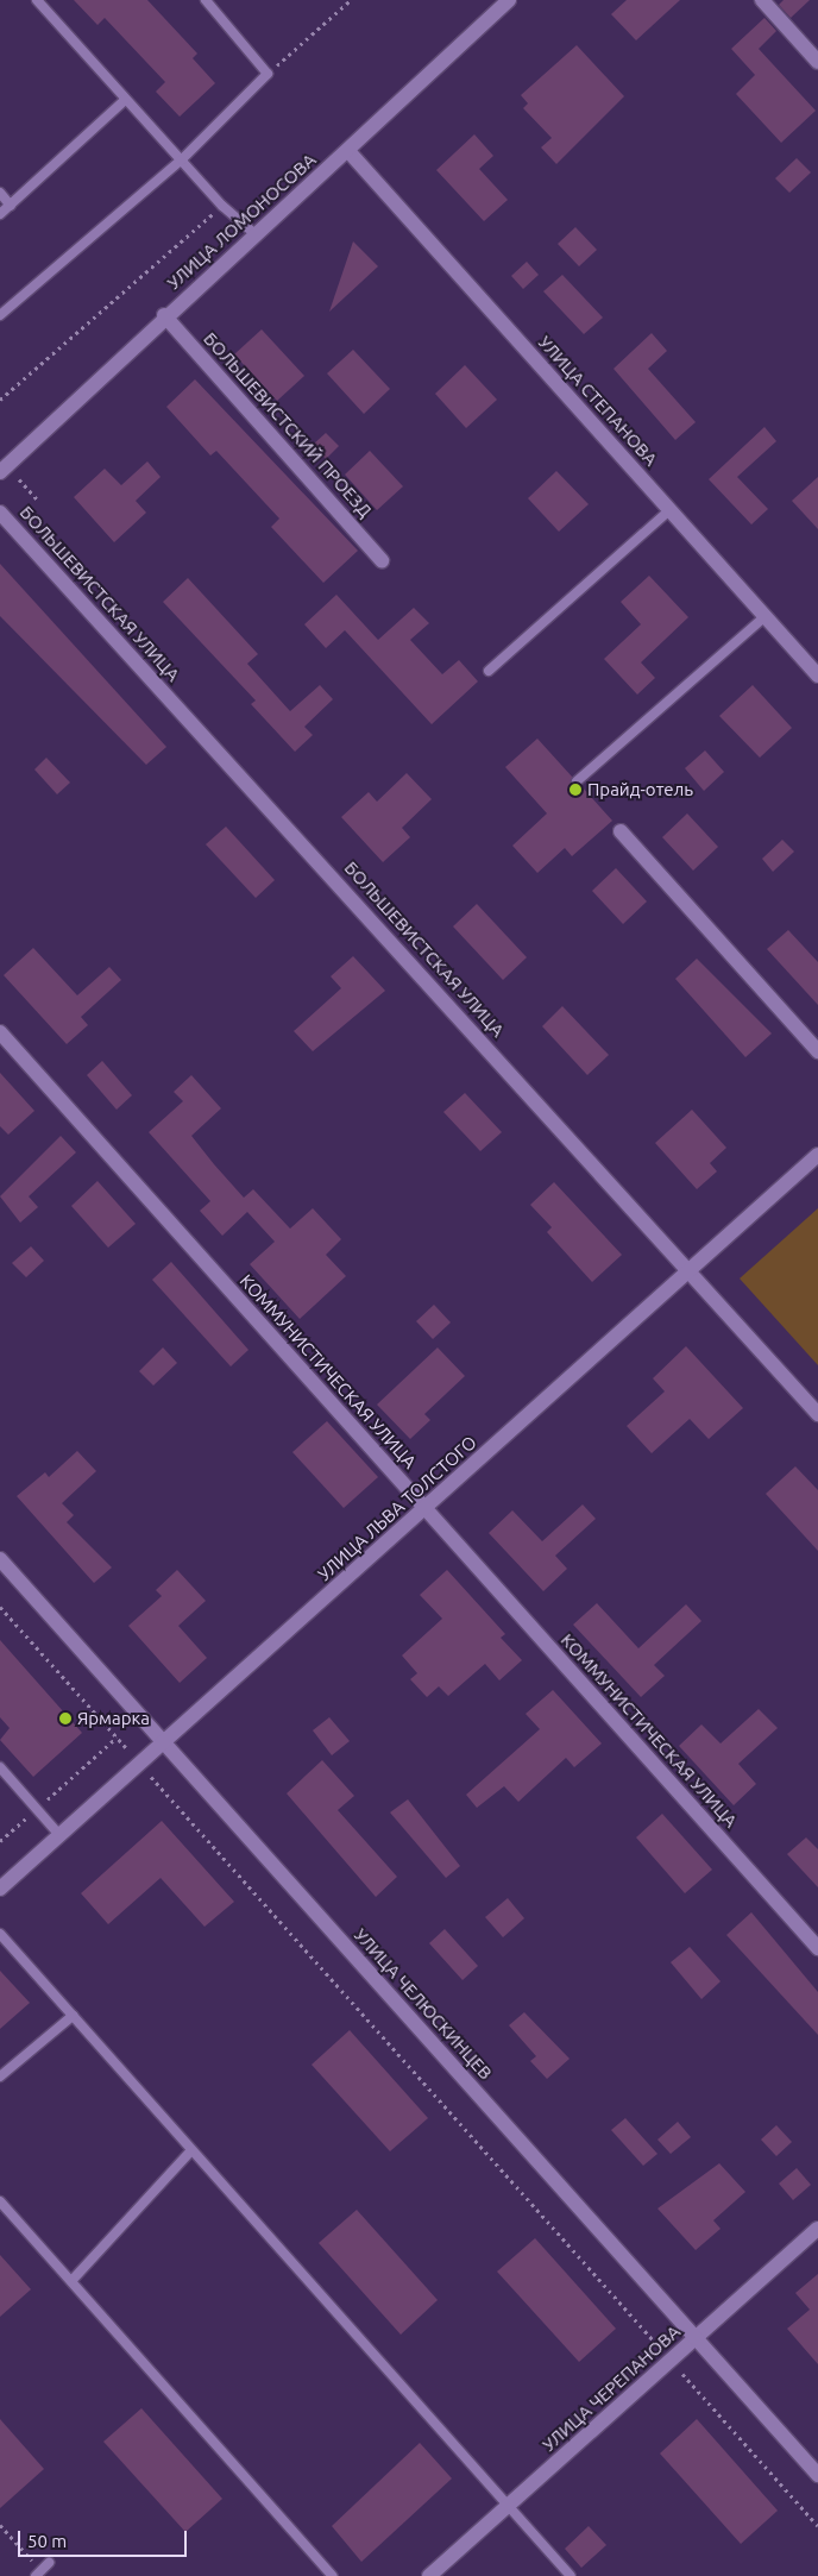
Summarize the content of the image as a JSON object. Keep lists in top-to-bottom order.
{
  "streets": {
    "street": [
      "УЛИЦА ЛОМОНОСОВА",
      "УЛИЦА СТЕПАНОВА",
      "БОЛЬШЕВИСТСКИЙ ПРОЕЗД",
      "БОЛЬШЕВИСТСКАЯ УЛИЦА",
      "КОММУНИСТИЧЕСКАЯ УЛИЦА",
      "УЛИЦА ЛЬВА ТОЛСТОГО",
      "УЛИЦА ЧЕЛЮСКИНЦЕВ",
      "УЛИЦА ЧЕРЕПАНОВА"
    ]
  },
  "crossings": [
    ["УЛИЦА ЛОМОНОСОВА", "УЛИЦА СТЕПАНОВА"],
    ["УЛИЦА ЛОМОНОСОВА", "БОЛЬШЕВИСТСКИЙ ПРОЕЗД"],
    ["БОЛЬШЕВИСТСКАЯ УЛИЦА", "УЛИЦА ЛЬВА ТОЛСТОГО"],
    ["КОММУНИСТИЧЕСКАЯ УЛИЦА", "УЛИЦА ЛЬВА ТОЛСТОГО"],
    ["УЛИЦА ЛЬВА ТОЛСТОГО", "УЛИЦА ЧЕЛЮСКИНЦЕВ"],
    ["УЛИЦА ЧЕЛЮСКИНЦЕВ", "УЛИЦА ЧЕРЕПАНОВА"]
  ],
  "places": ["Прайд-отель", "Ярмарка"],
  "scale_bar": "50 m"
}
